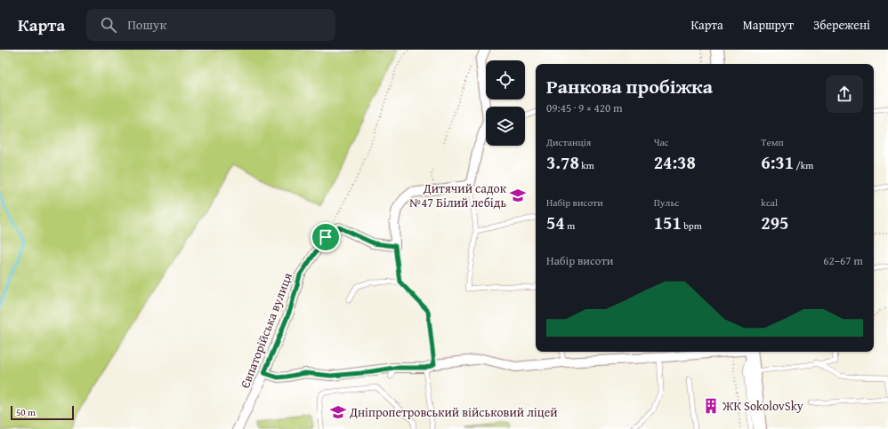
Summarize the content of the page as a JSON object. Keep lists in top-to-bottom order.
{
  "streets": {
    "street": ["Євпаторійська вулиця"]
  },
  "places": {
    "school or university": ["Дитячий садок №47 Білий лебідь", "Дніпропетровський військовий ліцей"],
    "building": ["ЖК SokolovSky"]
  },
  "scale_bar": "50 m",
  "page": {
    "header": "Карта",
    "search": "Пошук",
    "nav": ["Карта", "Маршрут", "Збережені"],
    "heading": ["Ранкова пробіжка", "09:45 · 9 × 420 m"],
    "stats": [
      ["Дистанція", "3.78 km"],
      ["Час", "24:38"],
      ["Темп", "6:31 /km"],
      ["Набір висоти", "54 m"],
      ["Пульс", "151 bpm"],
      ["kcal", "295"]
    ],
    "chart": ["Набір висоти", "62–67 m"],
    "scale": "50 m"
  }
}
